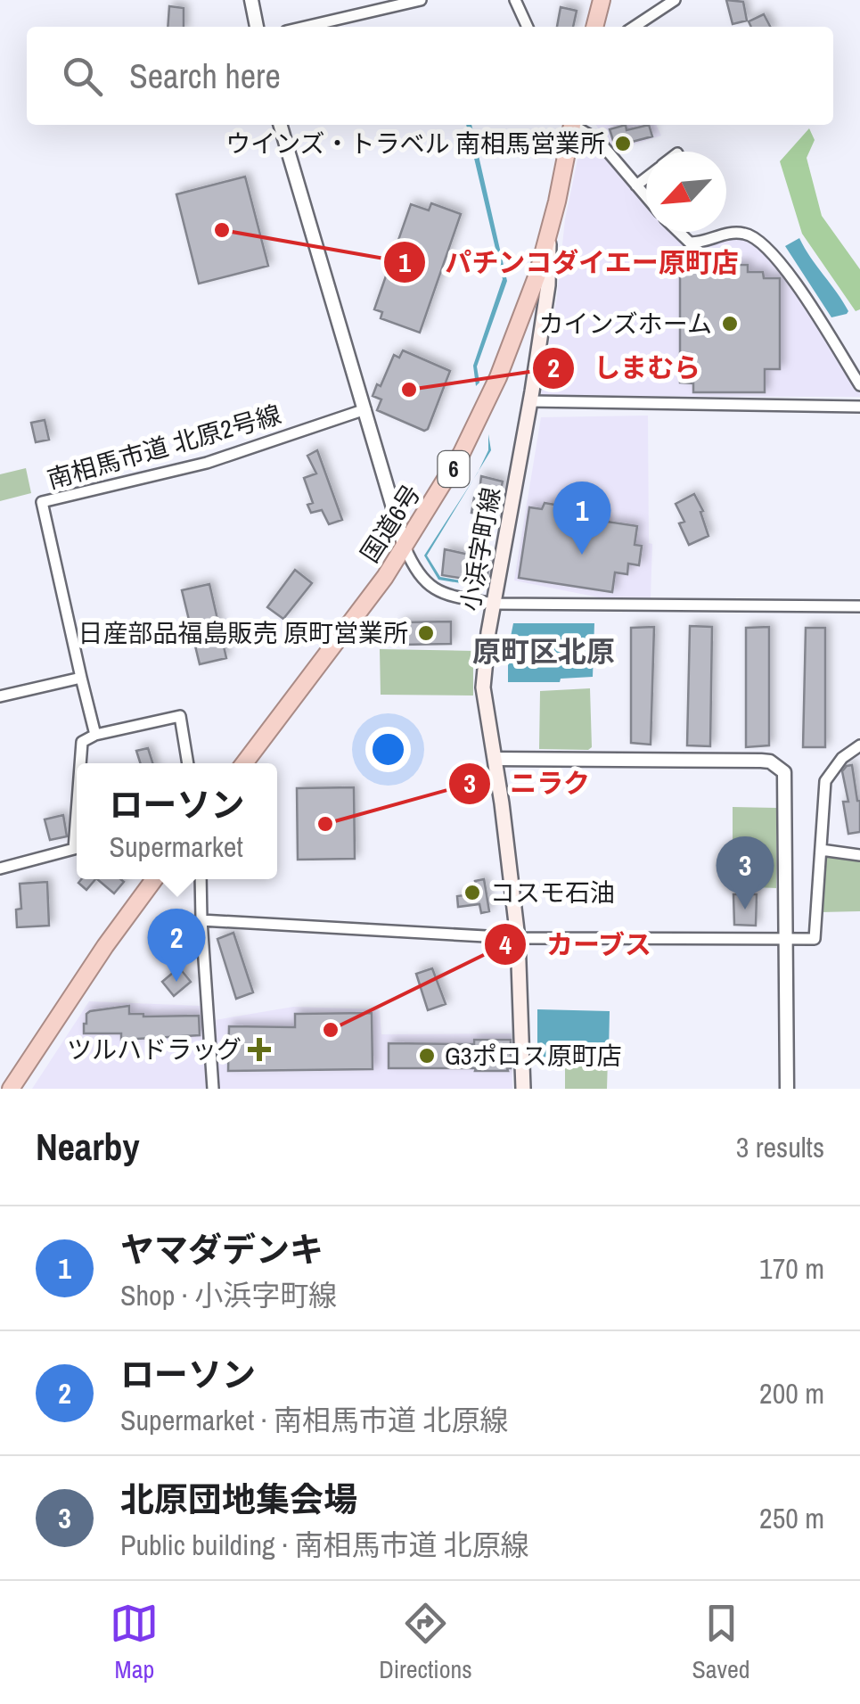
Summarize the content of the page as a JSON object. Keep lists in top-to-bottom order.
{
  "streets": {
    "highway": ["6", "国道6号"],
    "main road": ["小浜字町線"],
    "street": ["南相馬市道 北原2号線"]
  },
  "crossings": [
    ["国道6号", "小浜字町線"]
  ],
  "districts": ["原町区北原"],
  "places": {
    "other": [
      "ウインズ・トラベル 南相馬営業所",
      "パチンコダイエー原町店",
      "カインズホーム",
      "しまむら",
      "日産部品福島販売 原町営業所",
      "ニラク",
      "コスモ石油",
      "カーブス",
      "G3ポロス原町店"
    ],
    "health": ["ツルハドラッグ"]
  },
  "north": "bottom left",
  "page": {
    "search": "Search here",
    "pins": ["1", "3", "2"],
    "popup": ["ローソン", "Supermarket"],
    "heading": ["Nearby", "3 results"],
    "list": [
      {
        "mark": "1",
        "name": "ヤマダデンキ",
        "note": "Shop · 小浜字町線",
        "value": "170 m"
      },
      {
        "mark": "2",
        "name": "ローソン",
        "note": "Supermarket · 南相馬市道 北原線",
        "value": "200 m"
      },
      {
        "mark": "3",
        "name": "北原団地集会場",
        "note": "Public building · 南相馬市道 北原線",
        "value": "250 m"
      }
    ],
    "nav": ["Map", "Directions", "Saved"]
  }
}
